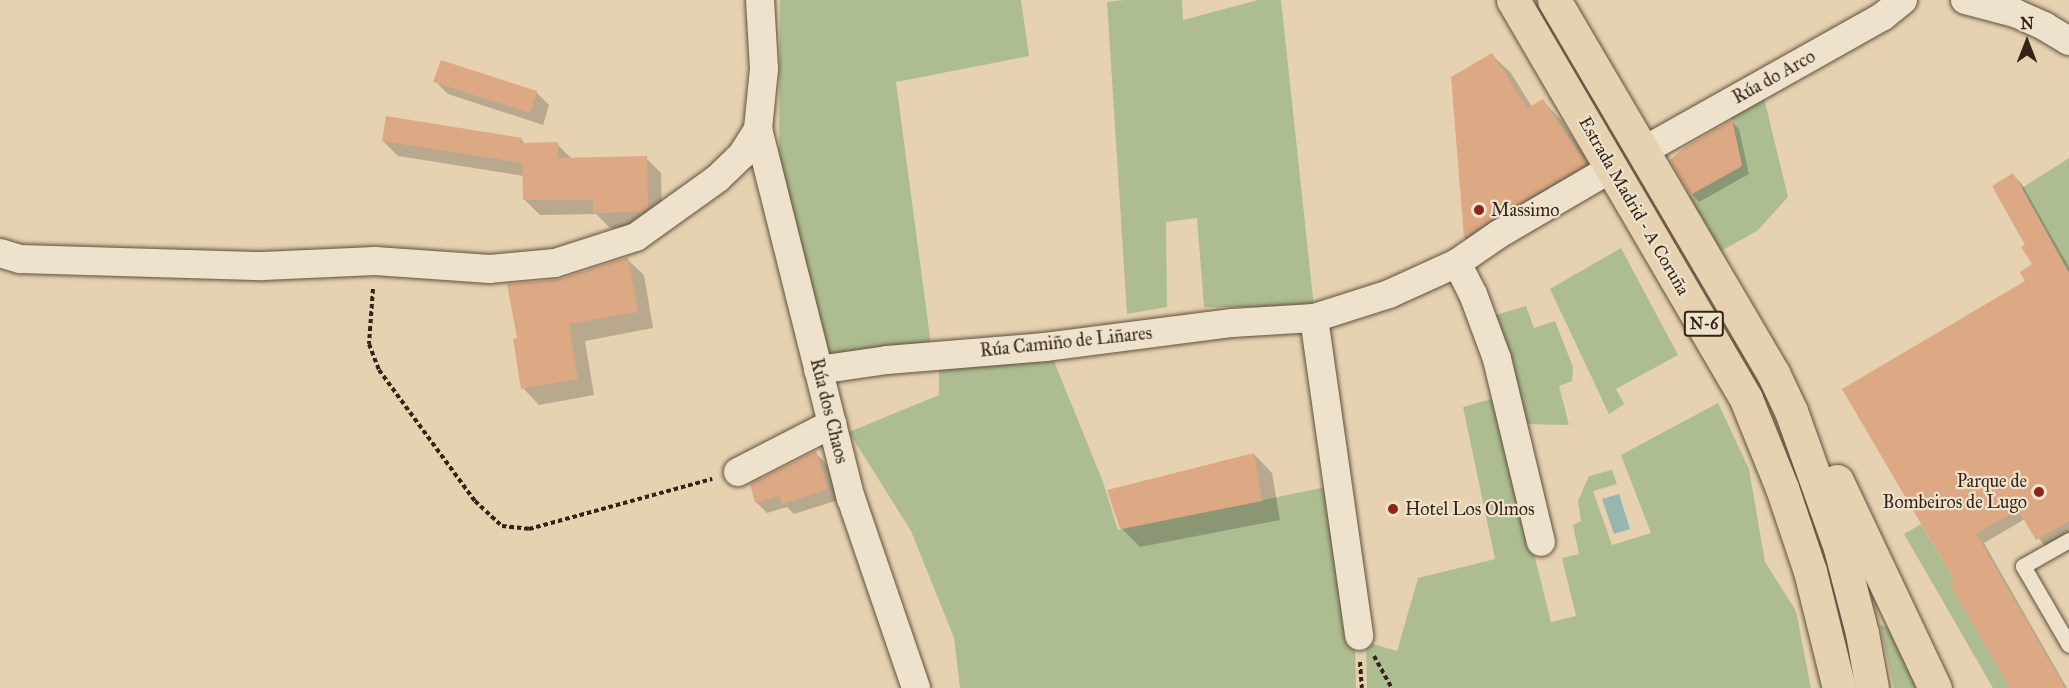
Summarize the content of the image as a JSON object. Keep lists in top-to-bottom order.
{
  "streets": {
    "highway": ["Estrada Madrid - A Coruña", "N-6"],
    "street": ["Rúa do Arco", "Rúa Camiño de Liñares", "Rúa dos Chaos"]
  },
  "crossings": [
    ["Rúa do Arco", "Estrada Madrid - A Coruña"],
    ["Estrada Madrid - A Coruña", "N-6"],
    ["Estrada Madrid - A Coruña", "Rúa Camiño de Liñares"],
    ["Rúa Camiño de Liñares", "Rúa dos Chaos"]
  ],
  "places": ["Massimo", "Parque de Bombeiros de Lugo", "Hotel Los Olmos"],
  "north": "top"
}
